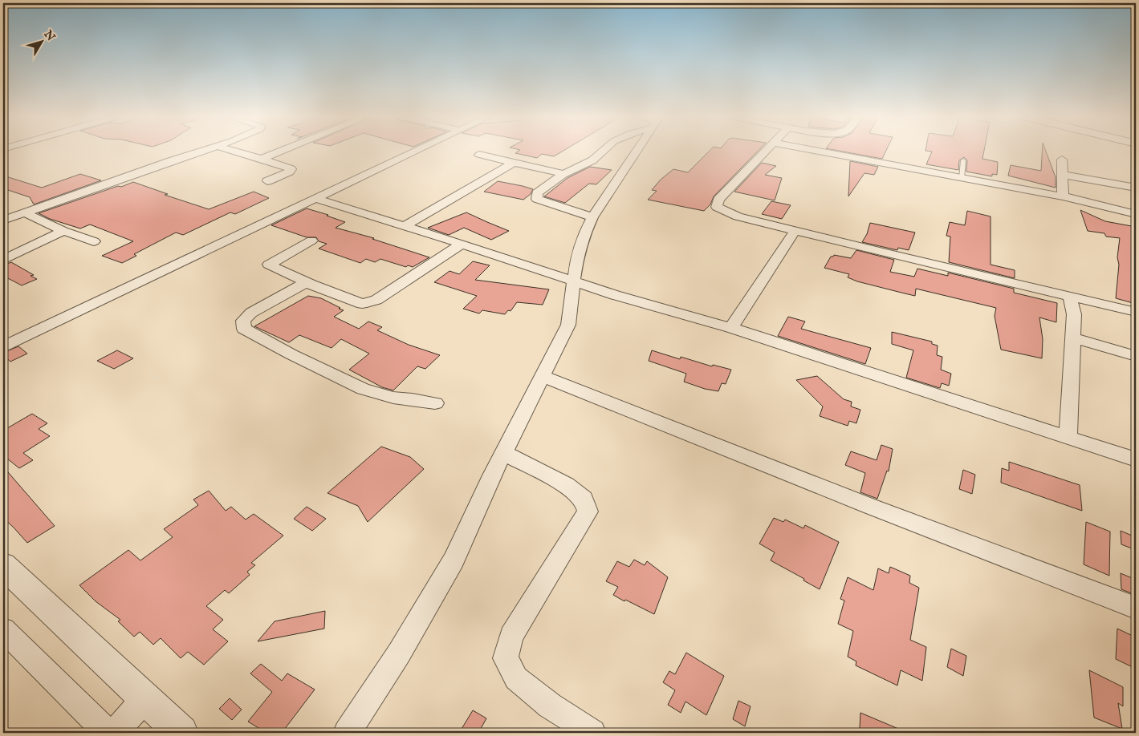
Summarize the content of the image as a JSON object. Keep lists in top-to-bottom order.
{
  "north": "top right"
}
